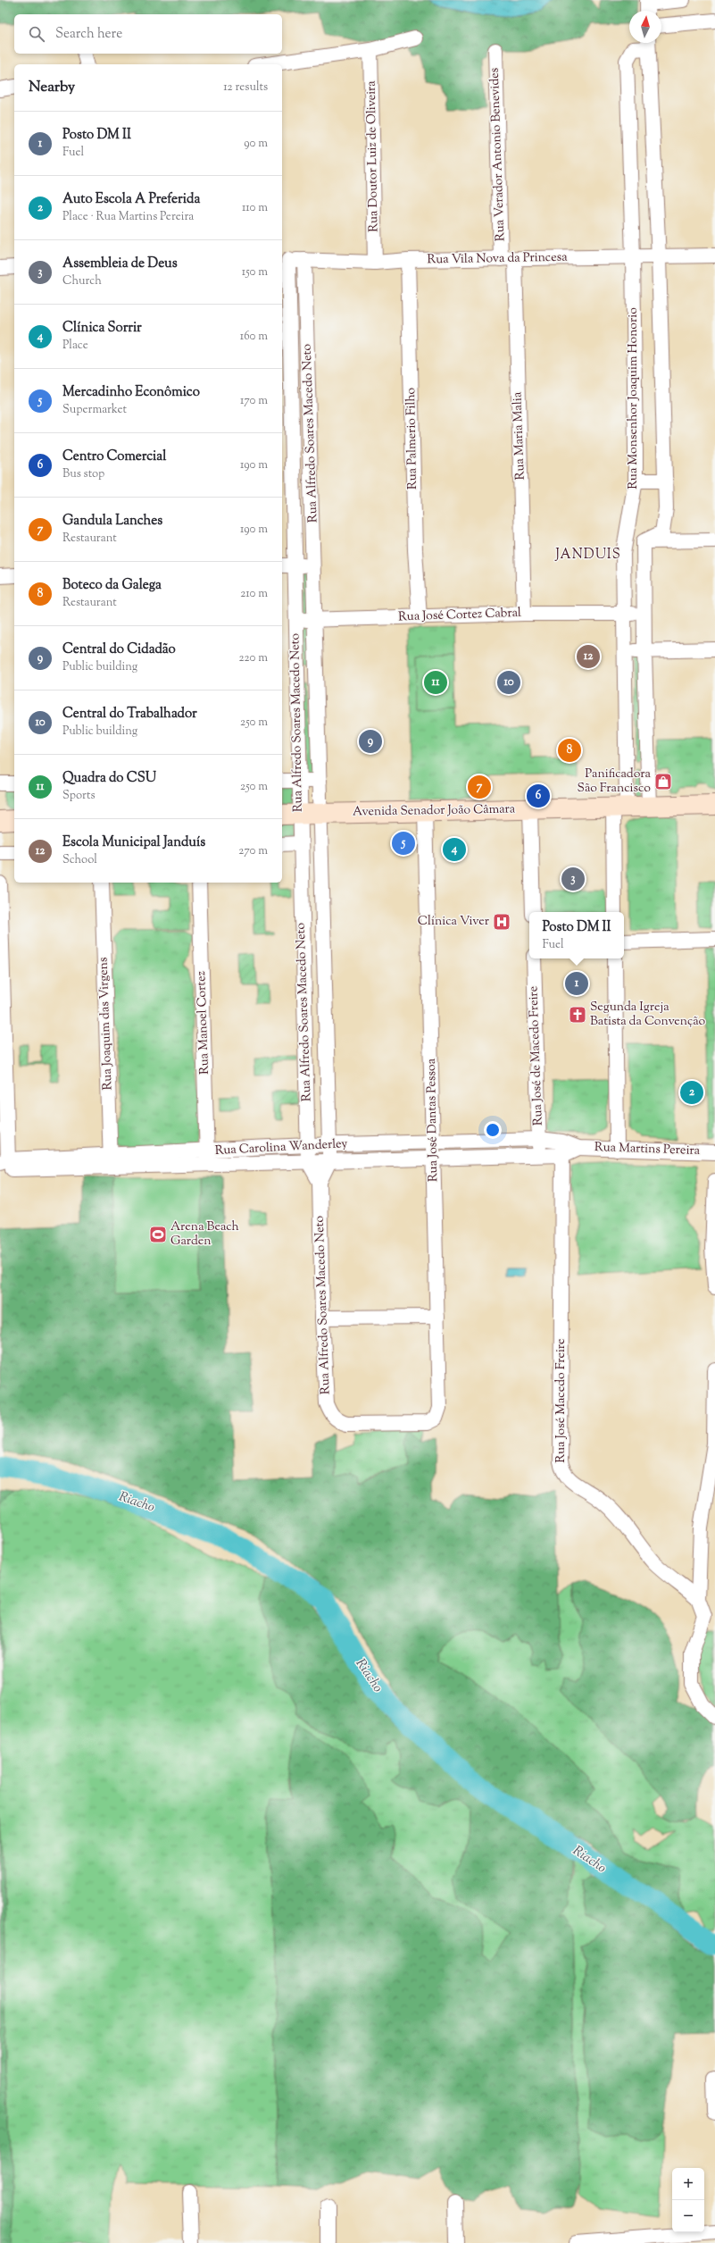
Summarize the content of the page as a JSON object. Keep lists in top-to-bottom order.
{
  "streets": {
    "main road": ["Avenida Senador João Câmara"],
    "street": [
      "Rua Verador Antonio Benevides",
      "Rua Doutor Luiz de Oliveira",
      "Rua Vila Nova da Princesa",
      "Rua Monsenhor Joaquim Honorio",
      "Rua Alfredo Soares Macedo Neto",
      "Rua Maria Malia",
      "Rua Palmerio Filho",
      "Rua José Cortez Cabral",
      "Rua Manoel Cortez",
      "Rua Joaquim das Virgens",
      "Rua José de Macedo Freire",
      "Rua José Dantas Pessoa",
      "Rua Carolina Wanderley",
      "Rua Martins Pereira",
      "Rua José Macedo Freire"
    ]
  },
  "crossings": [
    ["Rua Verador Antonio Benevides", "Rua Vila Nova da Princesa"],
    ["Rua Verador Antonio Benevides", "Rua Maria Malia"],
    ["Rua Doutor Luiz de Oliveira", "Rua Vila Nova da Princesa"],
    ["Rua Vila Nova da Princesa", "Rua Monsenhor Joaquim Honorio"],
    ["Rua Vila Nova da Princesa", "Rua Alfredo Soares Macedo Neto"],
    ["Rua Vila Nova da Princesa", "Rua Maria Malia"],
    ["Rua Vila Nova da Princesa", "Rua Palmerio Filho"],
    ["Rua Monsenhor Joaquim Honorio", "Rua José Cortez Cabral"],
    ["Rua Monsenhor Joaquim Honorio", "Avenida Senador João Câmara"],
    ["Rua Alfredo Soares Macedo Neto", "Rua José Cortez Cabral"],
    ["Rua Alfredo Soares Macedo Neto", "Avenida Senador João Câmara"],
    ["Rua Alfredo Soares Macedo Neto", "Rua José Dantas Pessoa"],
    ["Rua Alfredo Soares Macedo Neto", "Rua Carolina Wanderley"],
    ["Rua Maria Malia", "Rua José Cortez Cabral"],
    ["Rua Palmerio Filho", "Rua José Cortez Cabral"],
    ["Avenida Senador João Câmara", "Rua José Dantas Pessoa"],
    ["Rua Manoel Cortez", "Rua Carolina Wanderley"],
    ["Rua Joaquim das Virgens", "Rua Carolina Wanderley"],
    ["Rua José de Macedo Freire", "Rua Carolina Wanderley"],
    ["Rua José Dantas Pessoa", "Rua Carolina Wanderley"],
    ["Rua Carolina Wanderley", "Rua Martins Pereira"],
    ["Rua Carolina Wanderley", "Rua José Macedo Freire"],
    ["Rua Martins Pereira", "Rua José Macedo Freire"]
  ],
  "districts": ["JANDUIS"],
  "water": ["Riacho"],
  "places": {
    "shop": ["Panificadora São Francisco"],
    "hospital": ["Clínica Viver"],
    "church": ["Segunda Igreja Batista da Convenção"],
    "sports": ["Arena Beach Garden"]
  },
  "north": "top",
  "page": {
    "search": "Search here",
    "heading": ["Nearby", "12 results"],
    "list": [
      {
        "mark": "1",
        "name": "Posto DM II",
        "note": "Fuel",
        "value": "90 m"
      },
      {
        "mark": "2",
        "name": "Auto Escola A Preferida",
        "note": "Place · Rua Martins Pereira",
        "value": "110 m"
      },
      {
        "mark": "3",
        "name": "Assembleia de Deus",
        "note": "Church",
        "value": "150 m"
      },
      {
        "mark": "4",
        "name": "Clínica Sorrir",
        "note": "Place",
        "value": "160 m"
      },
      {
        "mark": "5",
        "name": "Mercadinho Econômico",
        "note": "Supermarket",
        "value": "170 m"
      },
      {
        "mark": "6",
        "name": "Centro Comercial",
        "note": "Bus stop",
        "value": "190 m"
      },
      {
        "mark": "7",
        "name": "Gandula Lanches",
        "note": "Restaurant",
        "value": "190 m"
      },
      {
        "mark": "8",
        "name": "Boteco da Galega",
        "note": "Restaurant",
        "value": "210 m"
      },
      {
        "mark": "9",
        "name": "Central do Cidadão",
        "note": "Public building",
        "value": "220 m"
      },
      {
        "mark": "10",
        "name": "Central do Trabalhador",
        "note": "Public building",
        "value": "250 m"
      },
      {
        "mark": "11",
        "name": "Quadra do CSU",
        "note": "Sports",
        "value": "250 m"
      },
      {
        "mark": "12",
        "name": "Escola Municipal Janduís",
        "note": "School",
        "value": "270 m"
      }
    ],
    "pins": [
      "12",
      "10",
      "11",
      "9",
      "8",
      "7",
      "6",
      "5",
      "4",
      "3",
      "1",
      "2"
    ],
    "popup": ["Posto DM II", "Fuel"],
    "map_buttons": ["+", "−"]
  }
}
